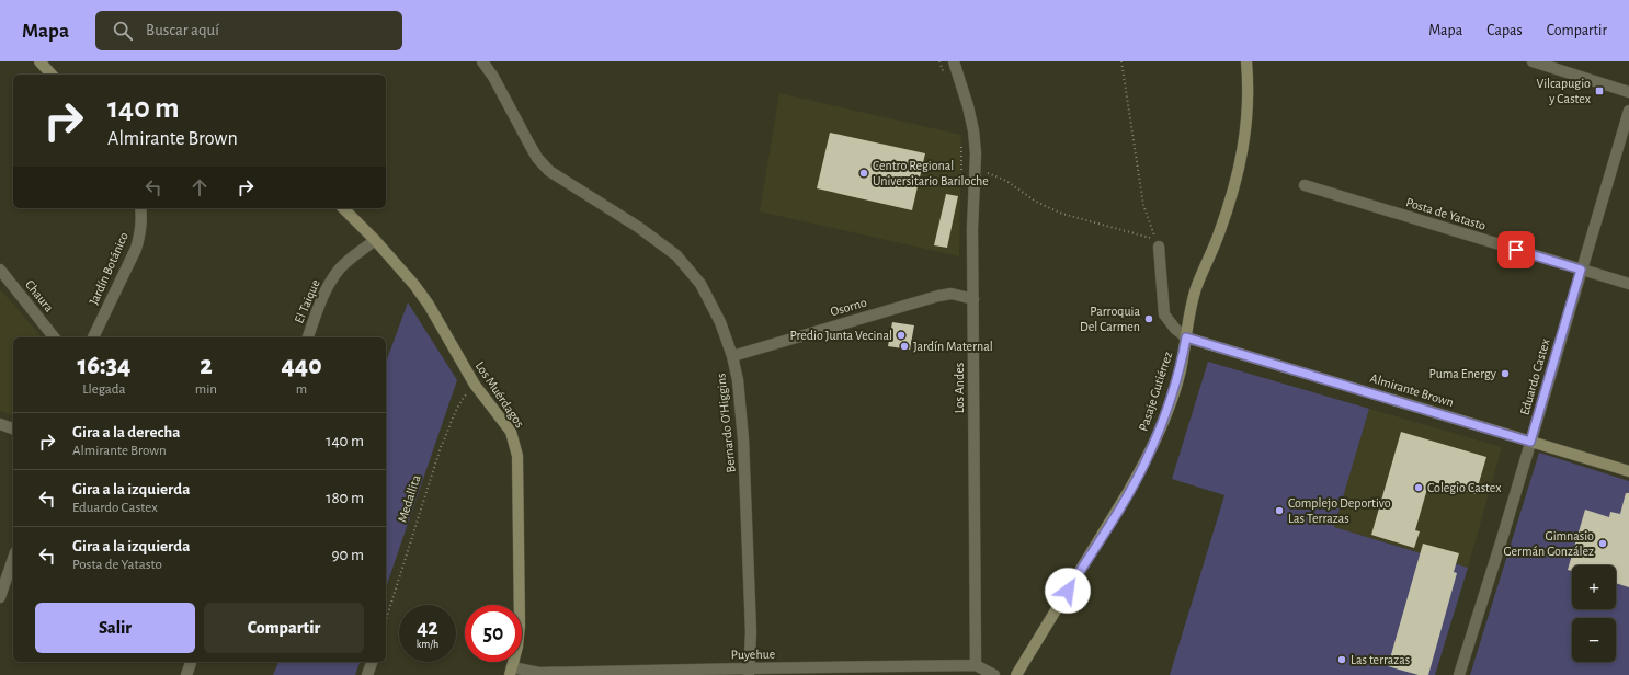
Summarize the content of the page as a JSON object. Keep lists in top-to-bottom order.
{
  "streets": {
    "street": [
      "Posta de Yatasto",
      "Jardín Botánico",
      "Chaura",
      "El Taique",
      "Osorno",
      "Eduardo Castex",
      "Los Andes",
      "Almirante Brown",
      "Pasaje Gutiérrez",
      "Los Muérdagos",
      "Bernardo O'Higgins",
      "Puyehue"
    ],
    "path": ["Medallita"]
  },
  "crossings": [
    ["Posta de Yatasto", "Eduardo Castex"],
    ["El Taique", "Los Muérdagos"],
    ["Osorno", "Los Andes"],
    ["Osorno", "Bernardo O'Higgins"],
    ["Eduardo Castex", "Almirante Brown"],
    ["Los Andes", "Puyehue"],
    ["Almirante Brown", "Pasaje Gutiérrez"],
    ["Los Muérdagos", "Medallita"],
    ["Los Muérdagos", "Puyehue"],
    ["Bernardo O'Higgins", "Puyehue"]
  ],
  "places": {
    "transit": ["Vilcapugio y Castex"],
    "other": [
      "Centro Regional Universitario Bariloche",
      "Parroquia Del Carmen",
      "Predio Junta Vecinal",
      "Jardín Maternal",
      "Puma Energy",
      "Colegio Castex",
      "Complejo Deportivo Las Terrazas",
      "Gimnasio Germán González",
      "Las terrazas"
    ]
  },
  "page": {
    "header": "Mapa",
    "search": "Buscar aquí",
    "nav": ["Mapa", "Capas", "Compartir"],
    "turn": ["140 m", "Almirante Brown"],
    "eta": [
      "16:34",
      "Llegada",
      "2",
      "min",
      "440",
      "m"
    ],
    "list": [
      {
        "name": "Gira a la derecha",
        "note": "Almirante Brown",
        "value": "140 m"
      },
      {
        "name": "Gira a la izquierda",
        "note": "Eduardo Castex",
        "value": "180 m"
      },
      {
        "name": "Gira a la izquierda",
        "note": "Posta de Yatasto",
        "value": "90 m"
      }
    ],
    "map_buttons": ["+", "−"],
    "buttons": ["Salir", "Compartir"],
    "speed": "42 km/h",
    "limit": "50"
  }
}
